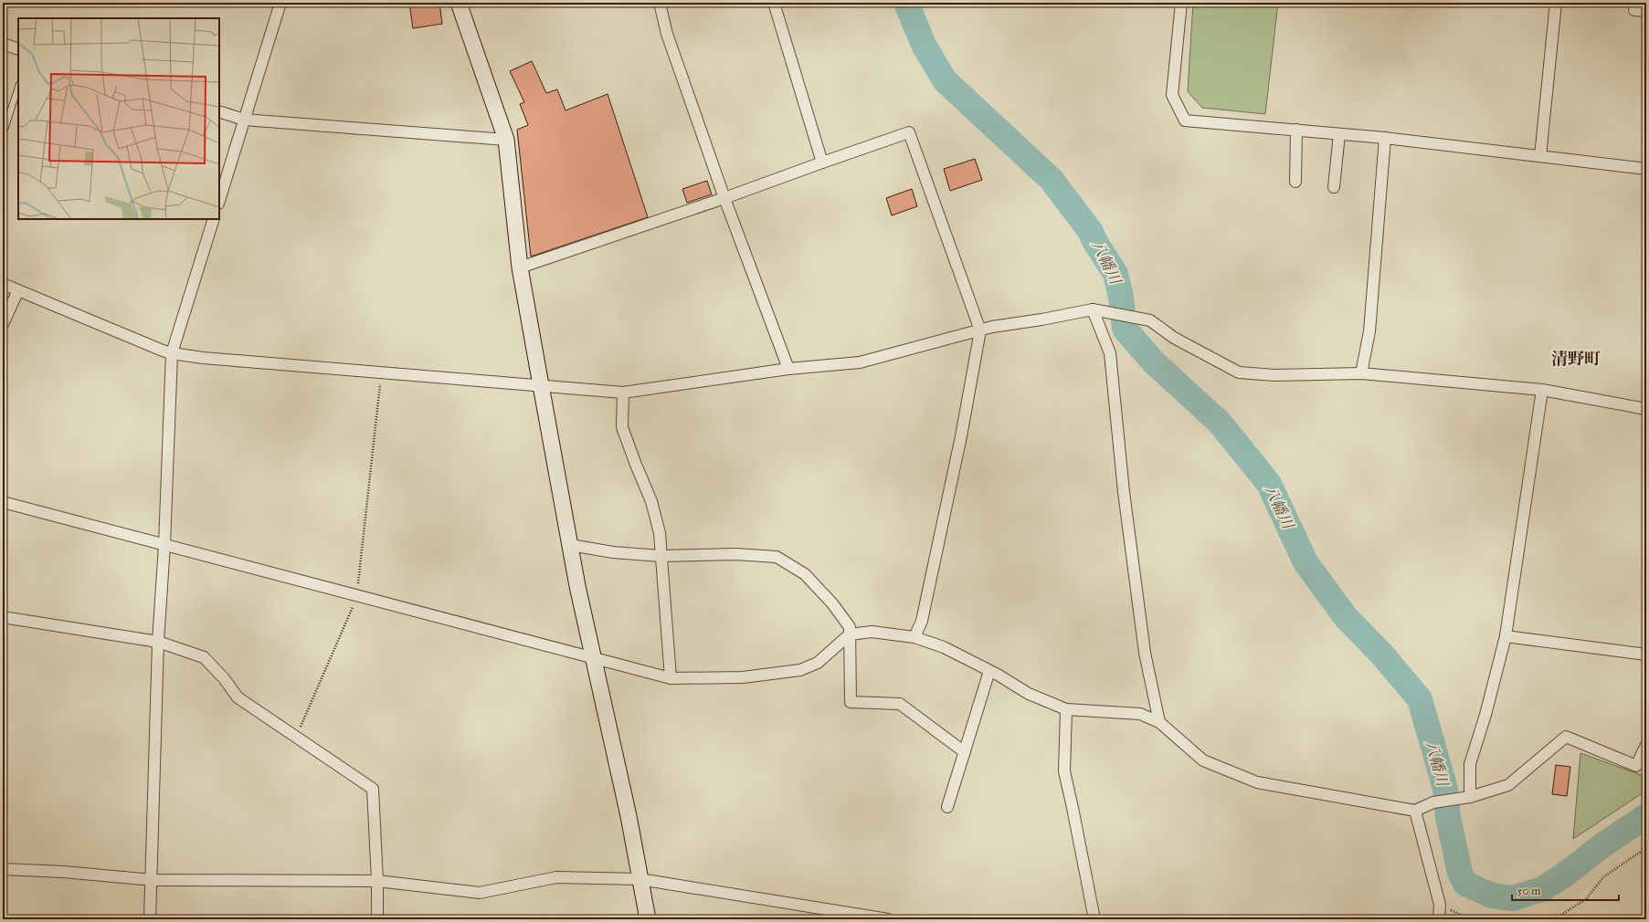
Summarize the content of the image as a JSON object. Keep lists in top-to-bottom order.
{
  "districts": ["清野町"],
  "water": ["八幡川"],
  "scale_bar": "50 m"
}
